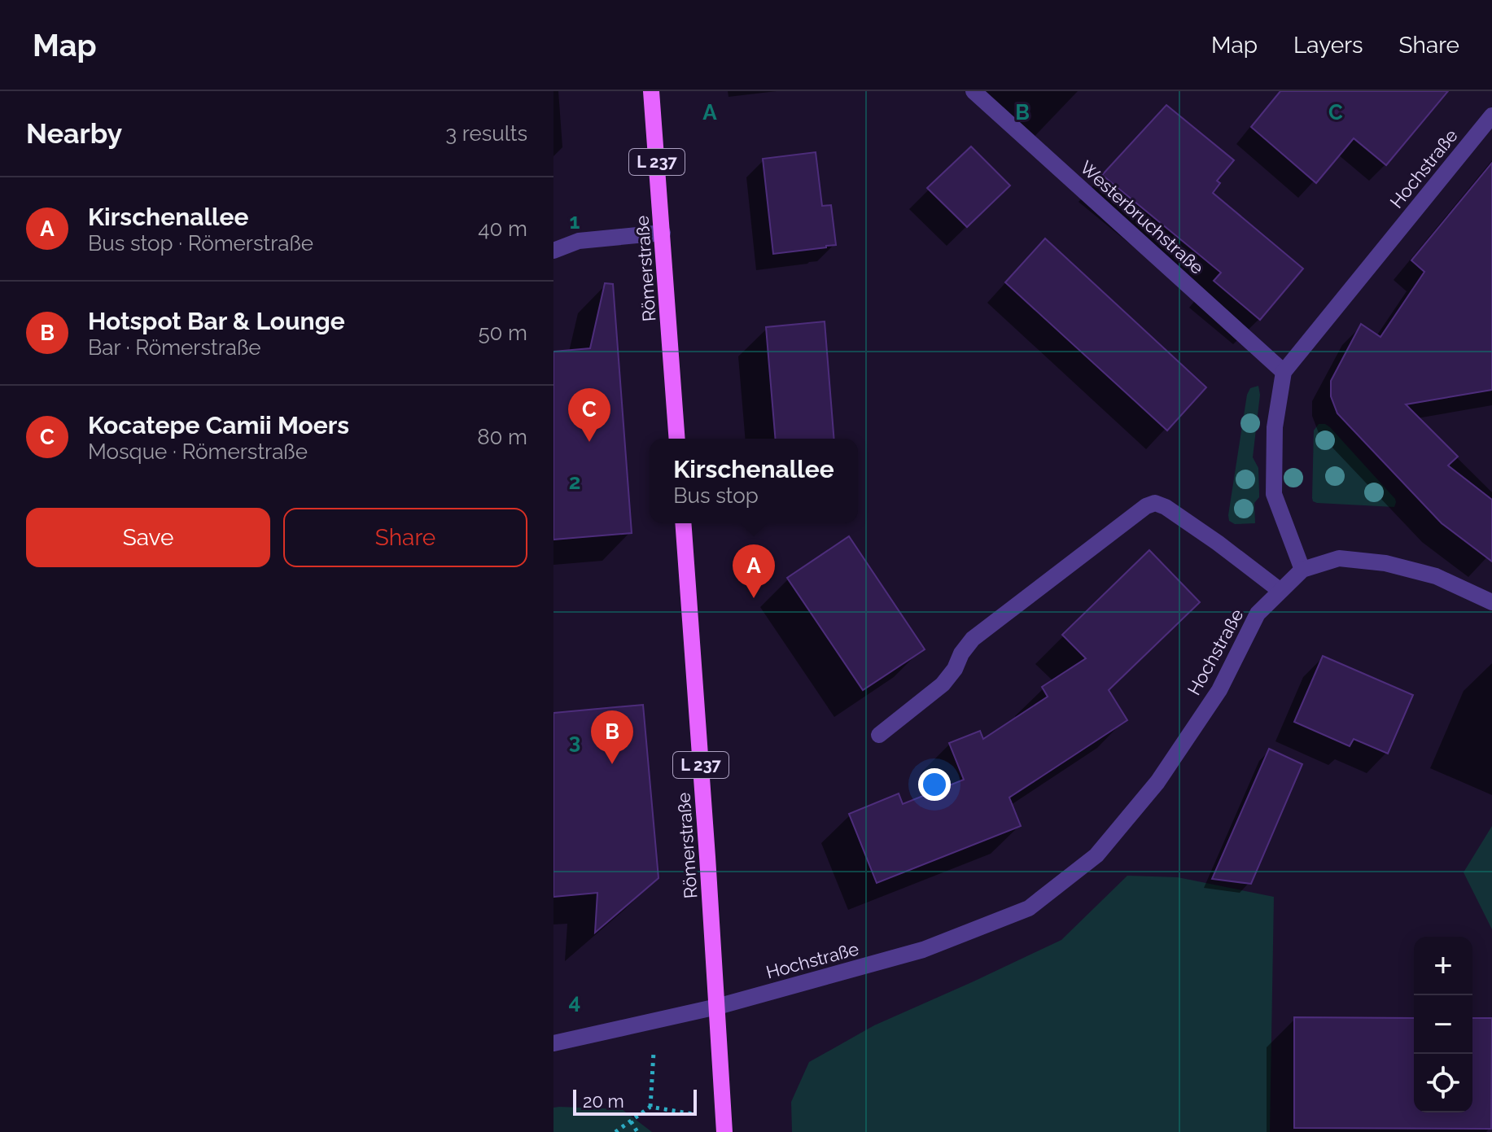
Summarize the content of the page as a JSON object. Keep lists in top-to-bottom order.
{
  "streets": {
    "main road": ["L 237", "Römerstraße"],
    "street": ["Hochstraße", "Westerbruchstraße"]
  },
  "crossings": [
    ["Hochstraße", "Westerbruchstraße"],
    ["Hochstraße", "Römerstraße"]
  ],
  "scale_bar": "20 m",
  "page": {
    "header": "Map",
    "nav": ["Map", "Layers", "Share"],
    "heading": ["Nearby", "3 results"],
    "list": [
      {
        "mark": "A",
        "name": "Kirschenallee",
        "note": "Bus stop · Römerstraße",
        "value": "40 m"
      },
      {
        "mark": "B",
        "name": "Hotspot Bar & Lounge",
        "note": "Bar · Römerstraße",
        "value": "50 m"
      },
      {
        "mark": "C",
        "name": "Kocatepe Camii Moers",
        "note": "Mosque · Römerstraße",
        "value": "80 m"
      }
    ],
    "pins": ["C", "A", "B"],
    "popup": ["Kirschenallee", "Bus stop"],
    "buttons": ["Save", "Share"],
    "map_buttons": ["+", "−"],
    "scale": "20 m"
  },
  "grid": {
    "columns": ["A", "B", "C"],
    "rows": [
      "1",
      "2",
      "3",
      "4"
    ]
  }
}
